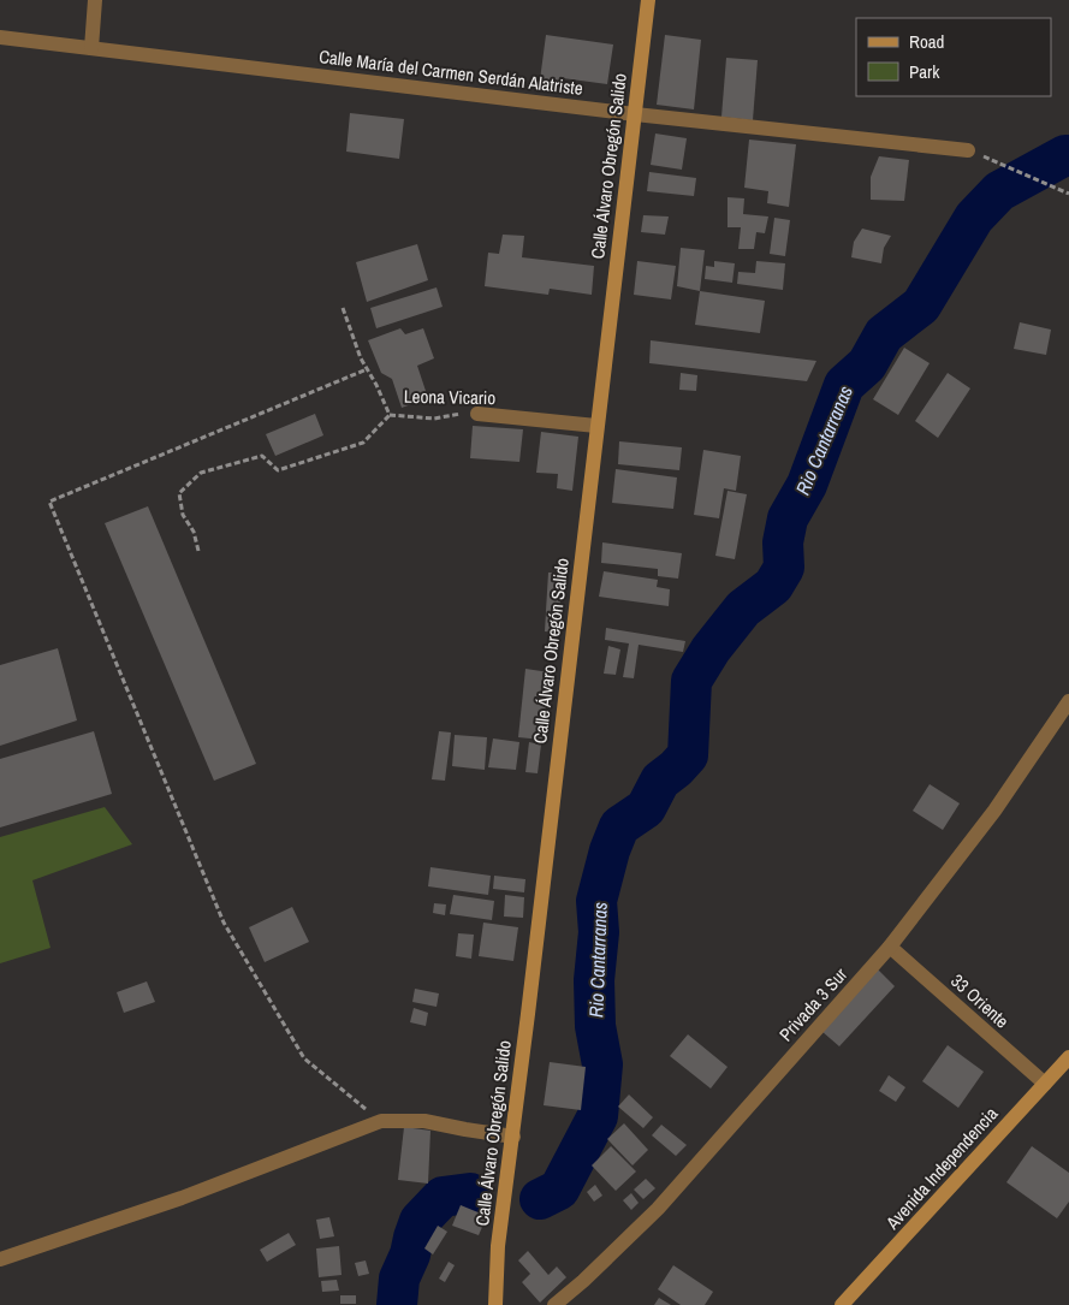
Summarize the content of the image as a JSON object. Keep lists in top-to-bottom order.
{
  "streets": {
    "street": [
      "Calle María del Carmen Serdán Alatriste",
      "Calle Álvaro Obregón Salido",
      "Leona Vicario",
      "33 Oriente",
      "Privada 3 Sur",
      "Avenida Independencia"
    ]
  },
  "crossings": [
    ["Calle María del Carmen Serdán Alatriste", "Calle Álvaro Obregón Salido"],
    ["Calle Álvaro Obregón Salido", "Leona Vicario"],
    ["33 Oriente", "Privada 3 Sur"],
    ["33 Oriente", "Avenida Independencia"]
  ],
  "water": ["Rio Cantarranas"],
  "legend": ["Road", "Park"]
}
